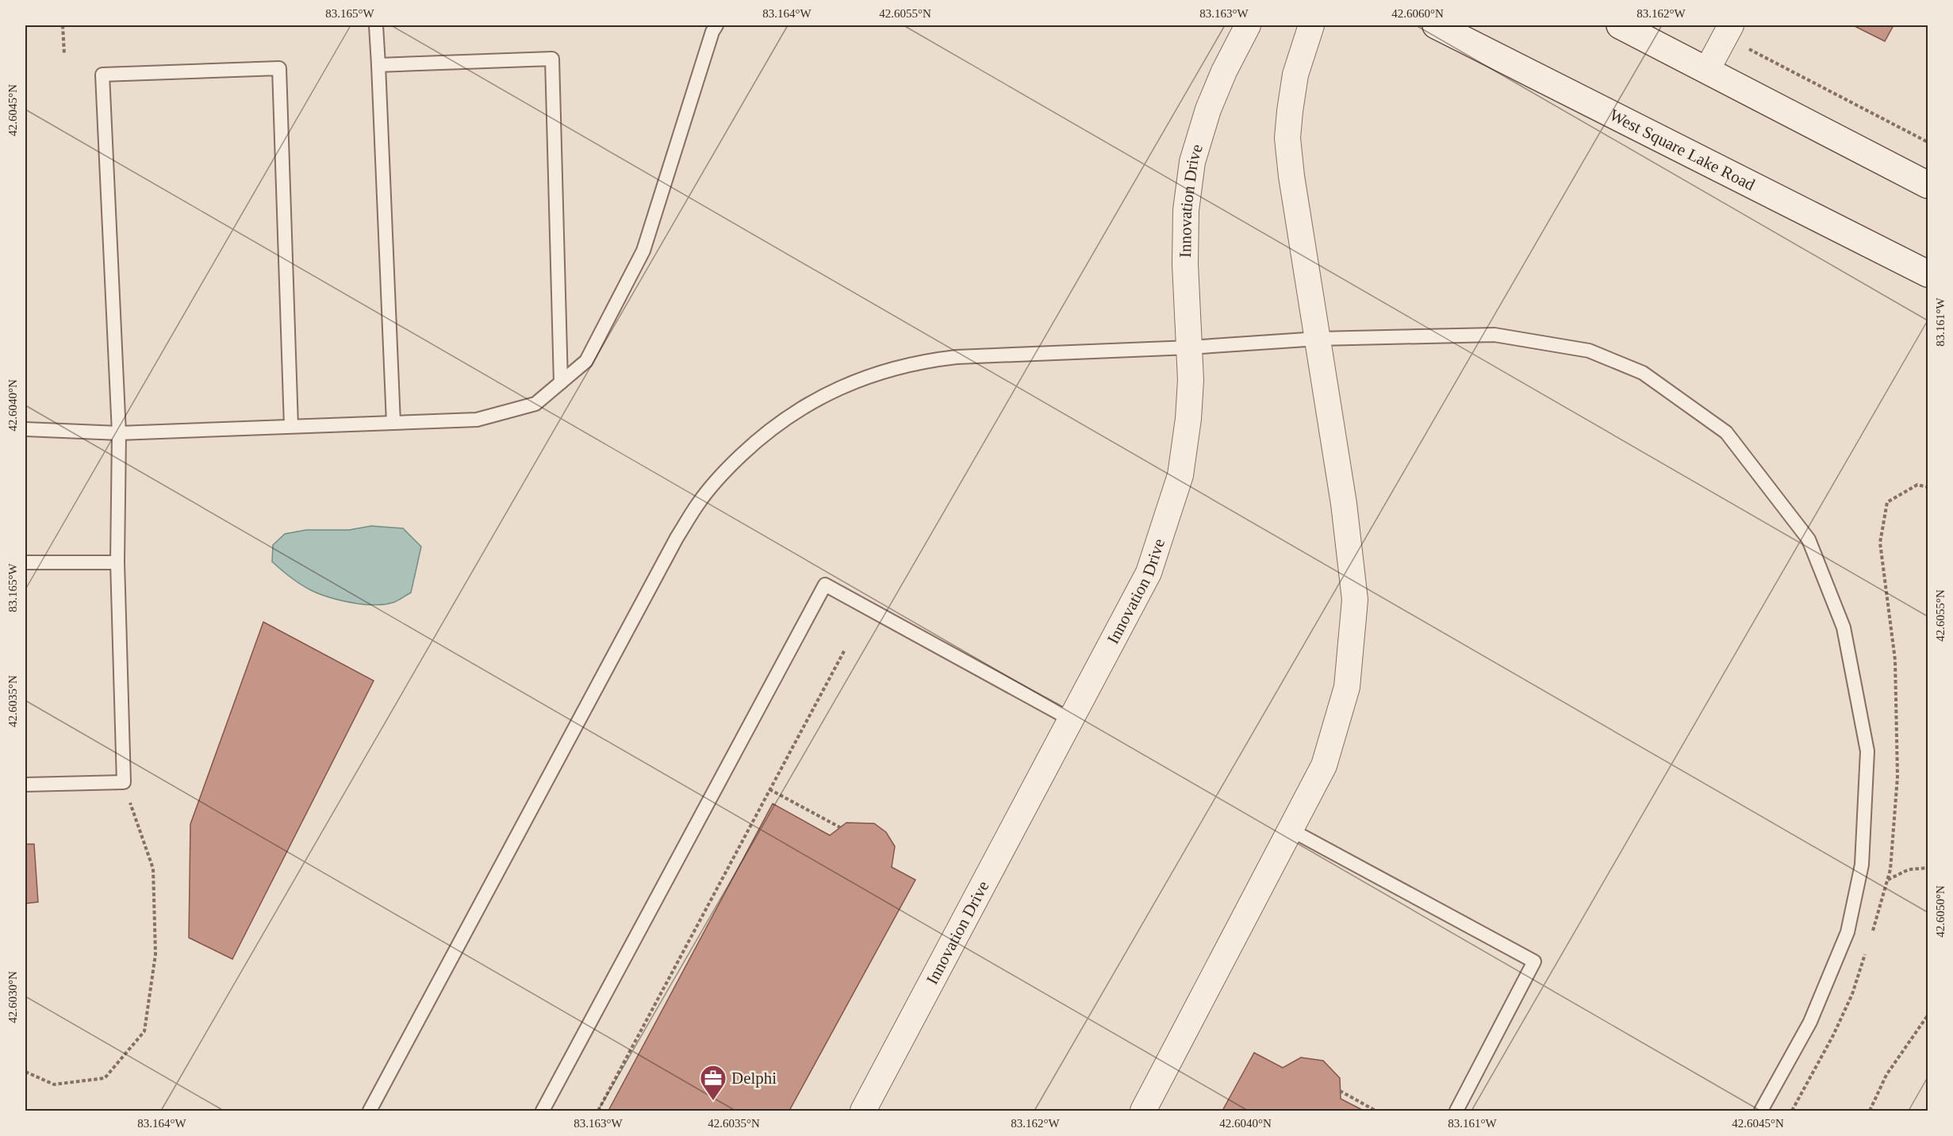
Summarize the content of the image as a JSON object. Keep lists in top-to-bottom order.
{
  "streets": {
    "main road": ["West Square Lake Road"],
    "street": ["Innovation Drive"]
  },
  "places": {
    "office": ["Delphi"]
  },
  "coordinates": [
    "83.165°W",
    "83.164°W",
    "42.6055°N",
    "83.163°W",
    "42.6060°N",
    "83.162°W",
    "42.6045°N",
    "83.161°W",
    "42.6040°N",
    "42.6035°N",
    "42.6050°N",
    "42.6030°N"
  ]
}
